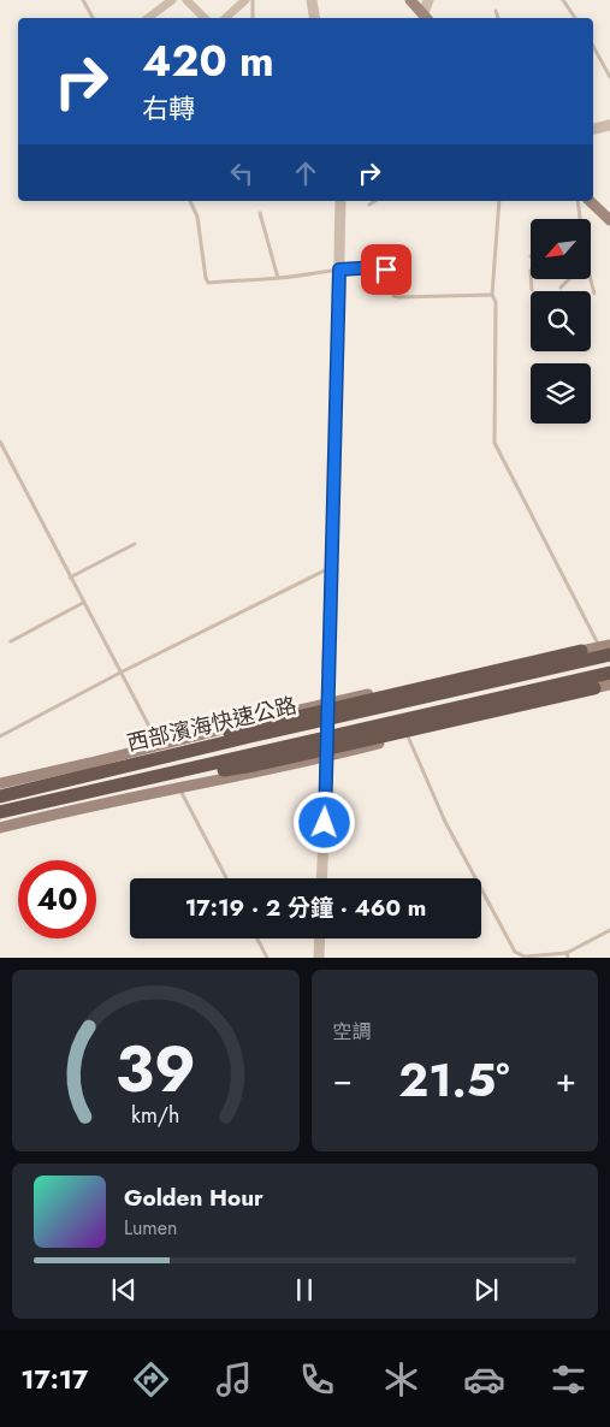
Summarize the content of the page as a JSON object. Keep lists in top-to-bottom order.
{
  "streets": {
    "highway": ["西部濱海快速公路"]
  },
  "north": "bottom left",
  "page": {
    "turn": ["420 m", "右轉"],
    "limit": "40",
    "trip": "17:19 · 2 分鐘 · 460 m",
    "tile": "空調",
    "heat": ["−", "21.5°", "+"],
    "song": ["Golden Hour", "Lumen"],
    "tabs": "17:17",
    "gauge": ["39", "km/h"]
  }
}
